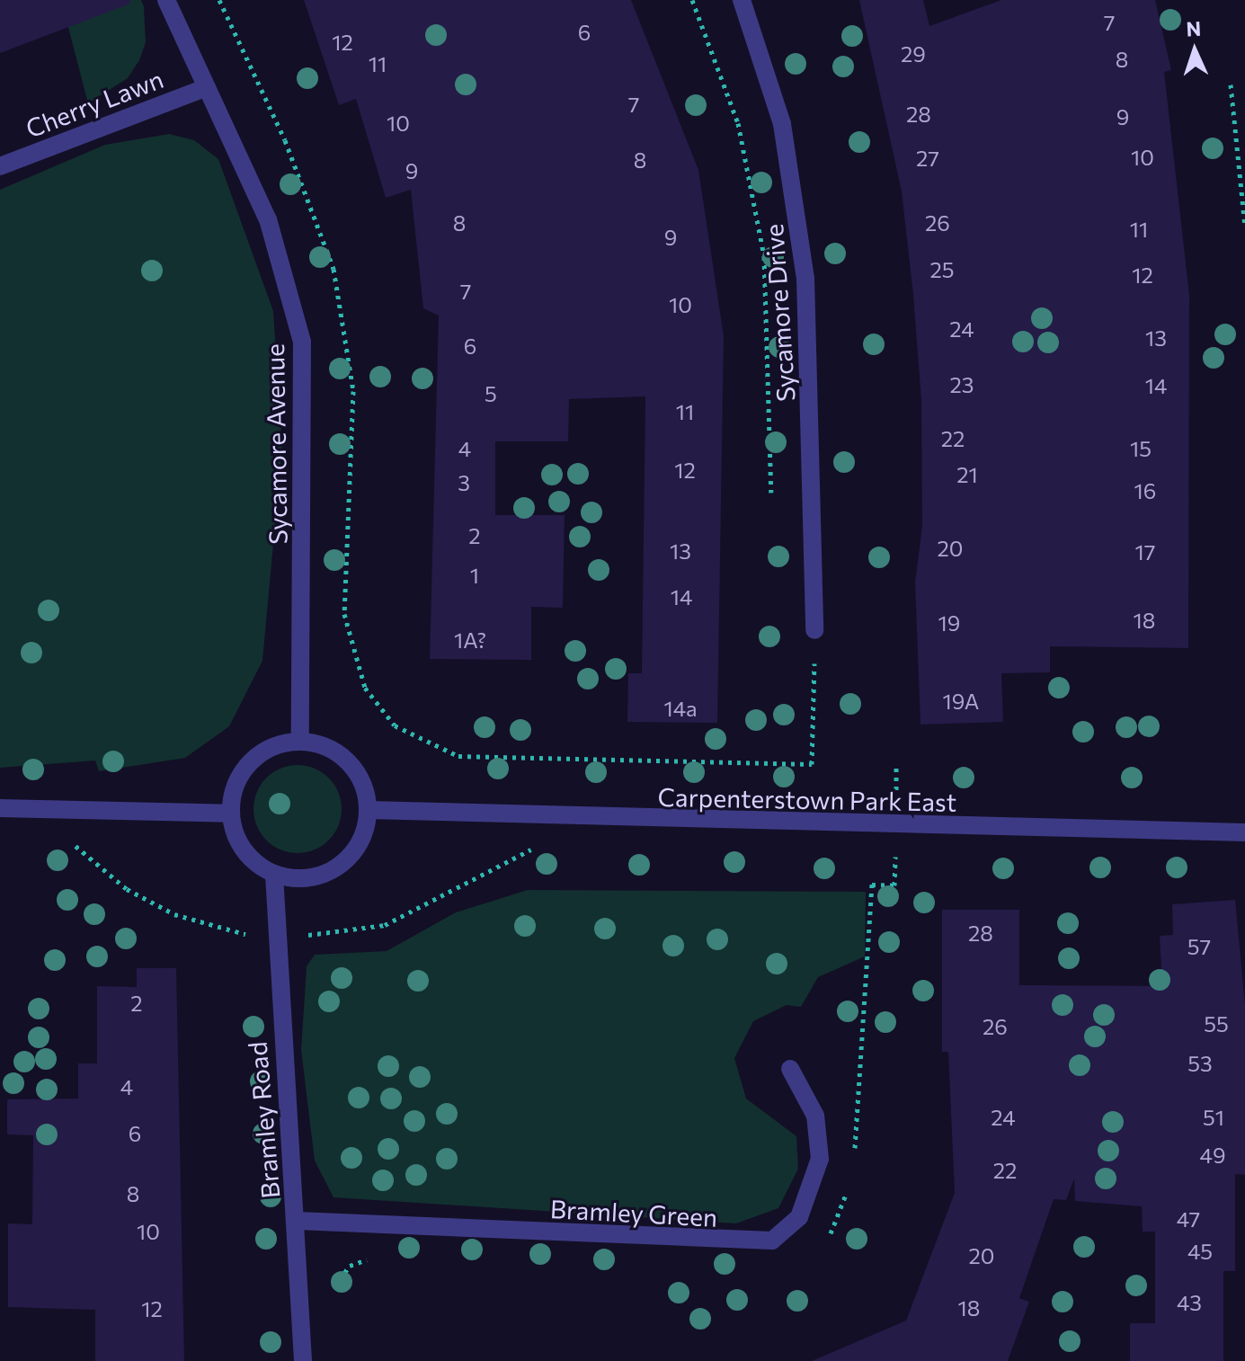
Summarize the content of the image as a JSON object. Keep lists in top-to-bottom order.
{
  "streets": {
    "street": [
      "Cherry Lawn",
      "Sycamore Drive",
      "Sycamore Avenue",
      "Carpenterstown Park East",
      "Bramley Road",
      "Bramley Green"
    ]
  },
  "crossings": [
    ["Cherry Lawn", "Sycamore Avenue"],
    ["Sycamore Avenue", "Carpenterstown Park East"],
    ["Sycamore Avenue", "Bramley Road"],
    ["Carpenterstown Park East", "Bramley Road"],
    ["Bramley Road", "Bramley Green"]
  ],
  "house_numbers": [
    "7",
    "6",
    "12",
    "29",
    "8",
    "11",
    "7",
    "28",
    "9",
    "10",
    "10",
    "27",
    "8",
    "9",
    "8",
    "26",
    "11",
    "9",
    "25",
    "12",
    "7",
    "10",
    "24",
    "13",
    "6",
    "23",
    "14",
    "5",
    "11",
    "22",
    "4",
    "15",
    "12",
    "21",
    "3",
    "16",
    "2",
    "20",
    "13",
    "17",
    "1",
    "14",
    "18",
    "19",
    "1A?",
    "19A",
    "14a",
    "28",
    "57",
    "2",
    "55",
    "26",
    "53",
    "4",
    "24",
    "51",
    "6",
    "49",
    "22",
    "8",
    "47",
    "10",
    "45",
    "20",
    "43",
    "18",
    "12"
  ],
  "north": "top"
}
